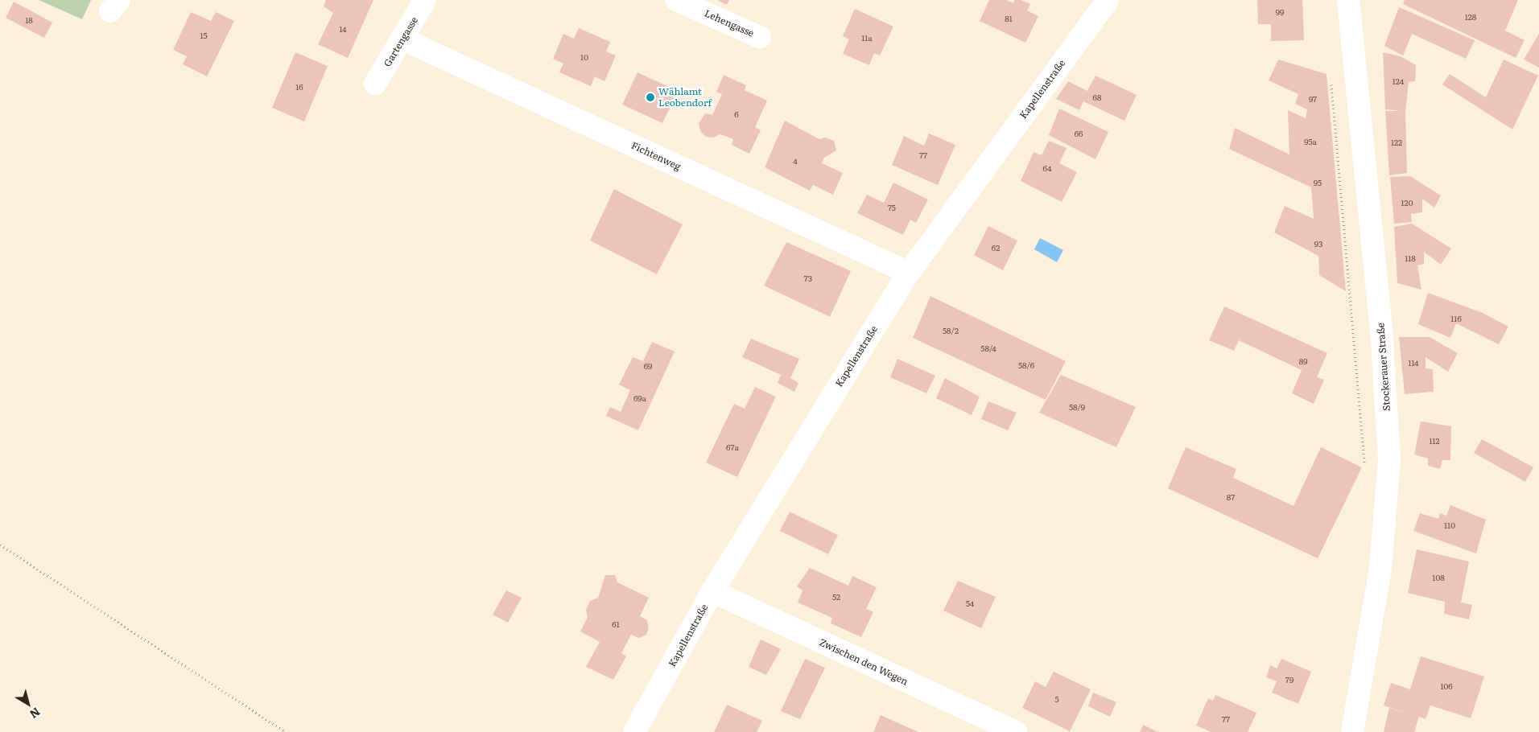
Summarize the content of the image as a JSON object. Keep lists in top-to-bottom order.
{
  "streets": {
    "street": [
      "Lehengasse",
      "Gartengasse",
      "Kapellenstraße",
      "Fichtenweg",
      "Stockerauer Straße",
      "Zwischen den Wegen"
    ]
  },
  "crossings": [
    ["Gartengasse", "Fichtenweg"],
    ["Kapellenstraße", "Fichtenweg"],
    ["Kapellenstraße", "Zwischen den Wegen"]
  ],
  "places": ["Wählamt Leobendorf"],
  "house_numbers": [
    "99",
    "128",
    "81",
    "18",
    "14",
    "15",
    "11a",
    "10",
    "124",
    "16",
    "68",
    "97",
    "6",
    "66",
    "95a",
    "122",
    "77",
    "4",
    "64",
    "95",
    "120",
    "75",
    "93",
    "62",
    "118",
    "73",
    "116",
    "58/2",
    "58/4",
    "89",
    "114",
    "58/6",
    "69",
    "69a",
    "58/9",
    "112",
    "67a",
    "87",
    "110",
    "108",
    "52",
    "54",
    "61",
    "79",
    "106",
    "5",
    "77"
  ],
  "north": "bottom right"
}
